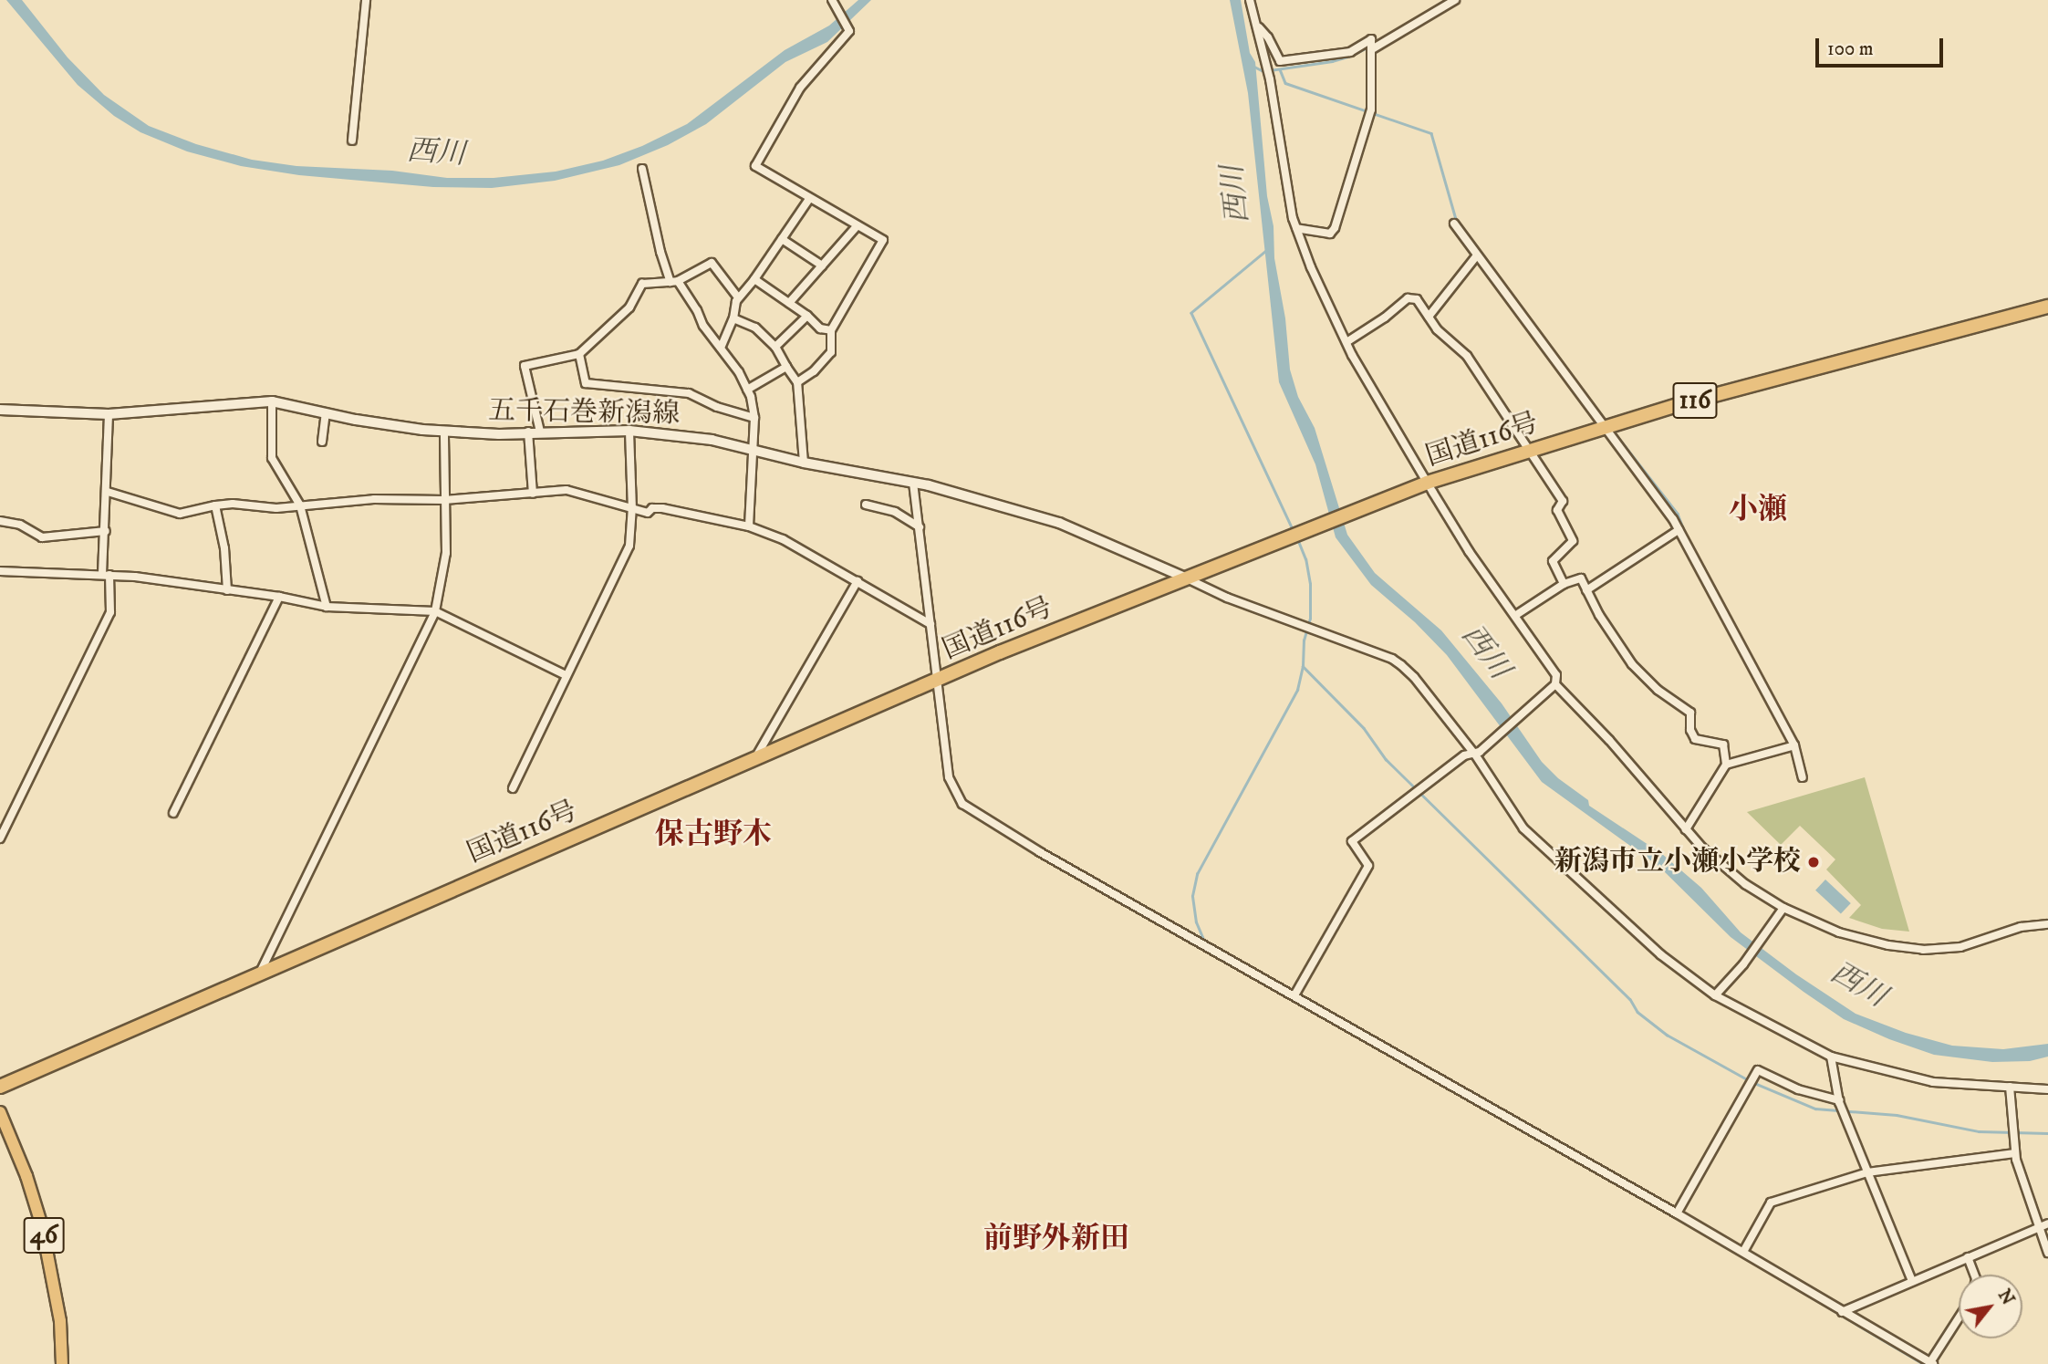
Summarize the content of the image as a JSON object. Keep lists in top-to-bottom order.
{
  "streets": {
    "highway": ["116", "国道116号"],
    "main road": ["五千石巻新潟線", "46"]
  },
  "crossings": [
    ["五千石巻新潟線", "国道116号"]
  ],
  "districts": ["小瀬", "保古野木", "前野外新田"],
  "water": ["西川"],
  "places": ["新潟市立小瀬小学校"],
  "scale_bar": "100 m",
  "north": "top right"
}
